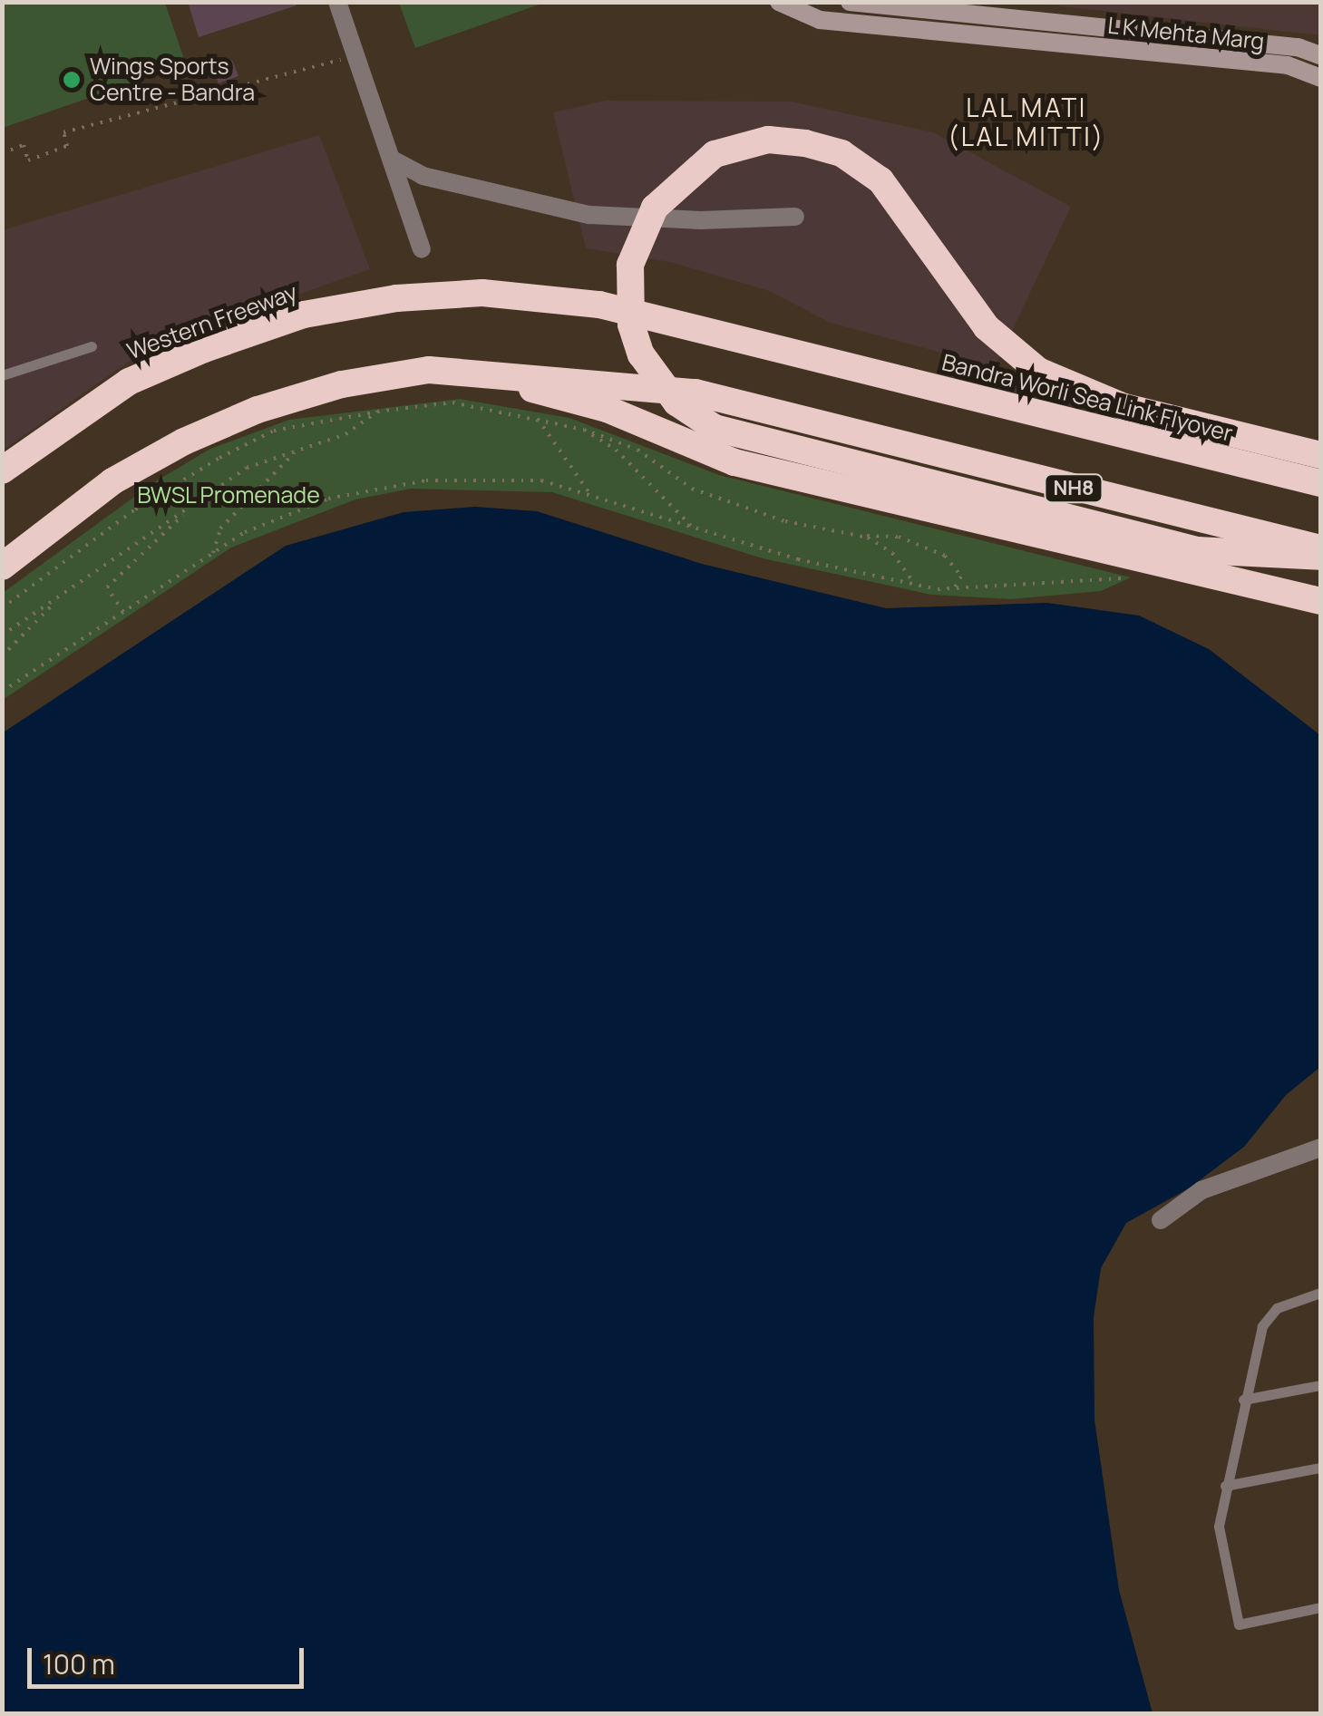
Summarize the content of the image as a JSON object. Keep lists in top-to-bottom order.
{
  "streets": {
    "highway": ["Western Freeway", "Bandra Worli Sea Link Flyover", "NH8"],
    "main road": ["L K Mehta Marg"]
  },
  "crossings": [
    ["Western Freeway", "Bandra Worli Sea Link Flyover"]
  ],
  "districts": ["LAL MATI (LAL MITTI)"],
  "parks": ["BWSL Promenade"],
  "places": ["Wings Sports Centre - Bandra"],
  "scale_bar": "100 m"
}
